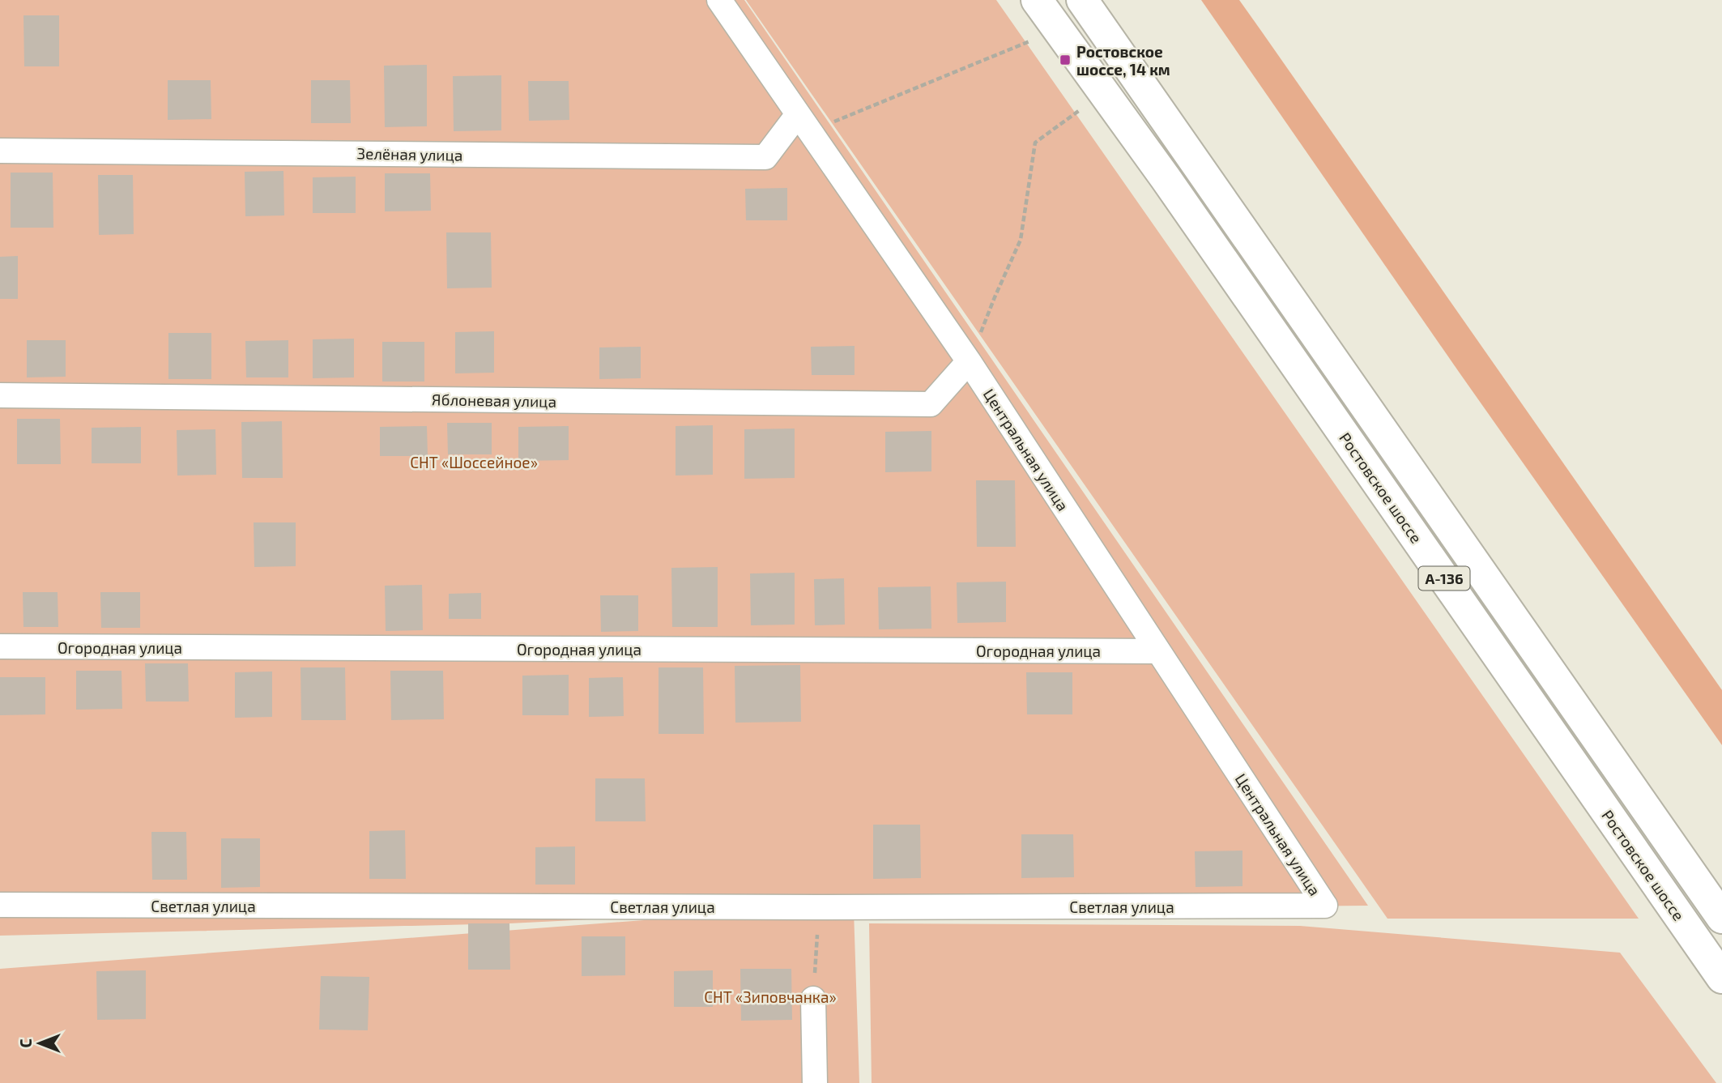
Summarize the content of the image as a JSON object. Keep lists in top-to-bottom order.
{
  "streets": {
    "highway": ["Ростовское шоссе", "А-136"],
    "street": [
      "Зелёная улица",
      "Яблоневая улица",
      "Центральная улица",
      "Огородная улица",
      "Светлая улица"
    ]
  },
  "crossings": [
    ["Зелёная улица", "Центральная улица"],
    ["Яблоневая улица", "Центральная улица"],
    ["Центральная улица", "Огородная улица"],
    ["Центральная улица", "Светлая улица"]
  ],
  "parks": ["СНТ «Шоссейное»", "СНТ «Зиповчанка»"],
  "places": {
    "transit": ["Ростовское шоссе, 14 км"]
  },
  "north": "left"
}
